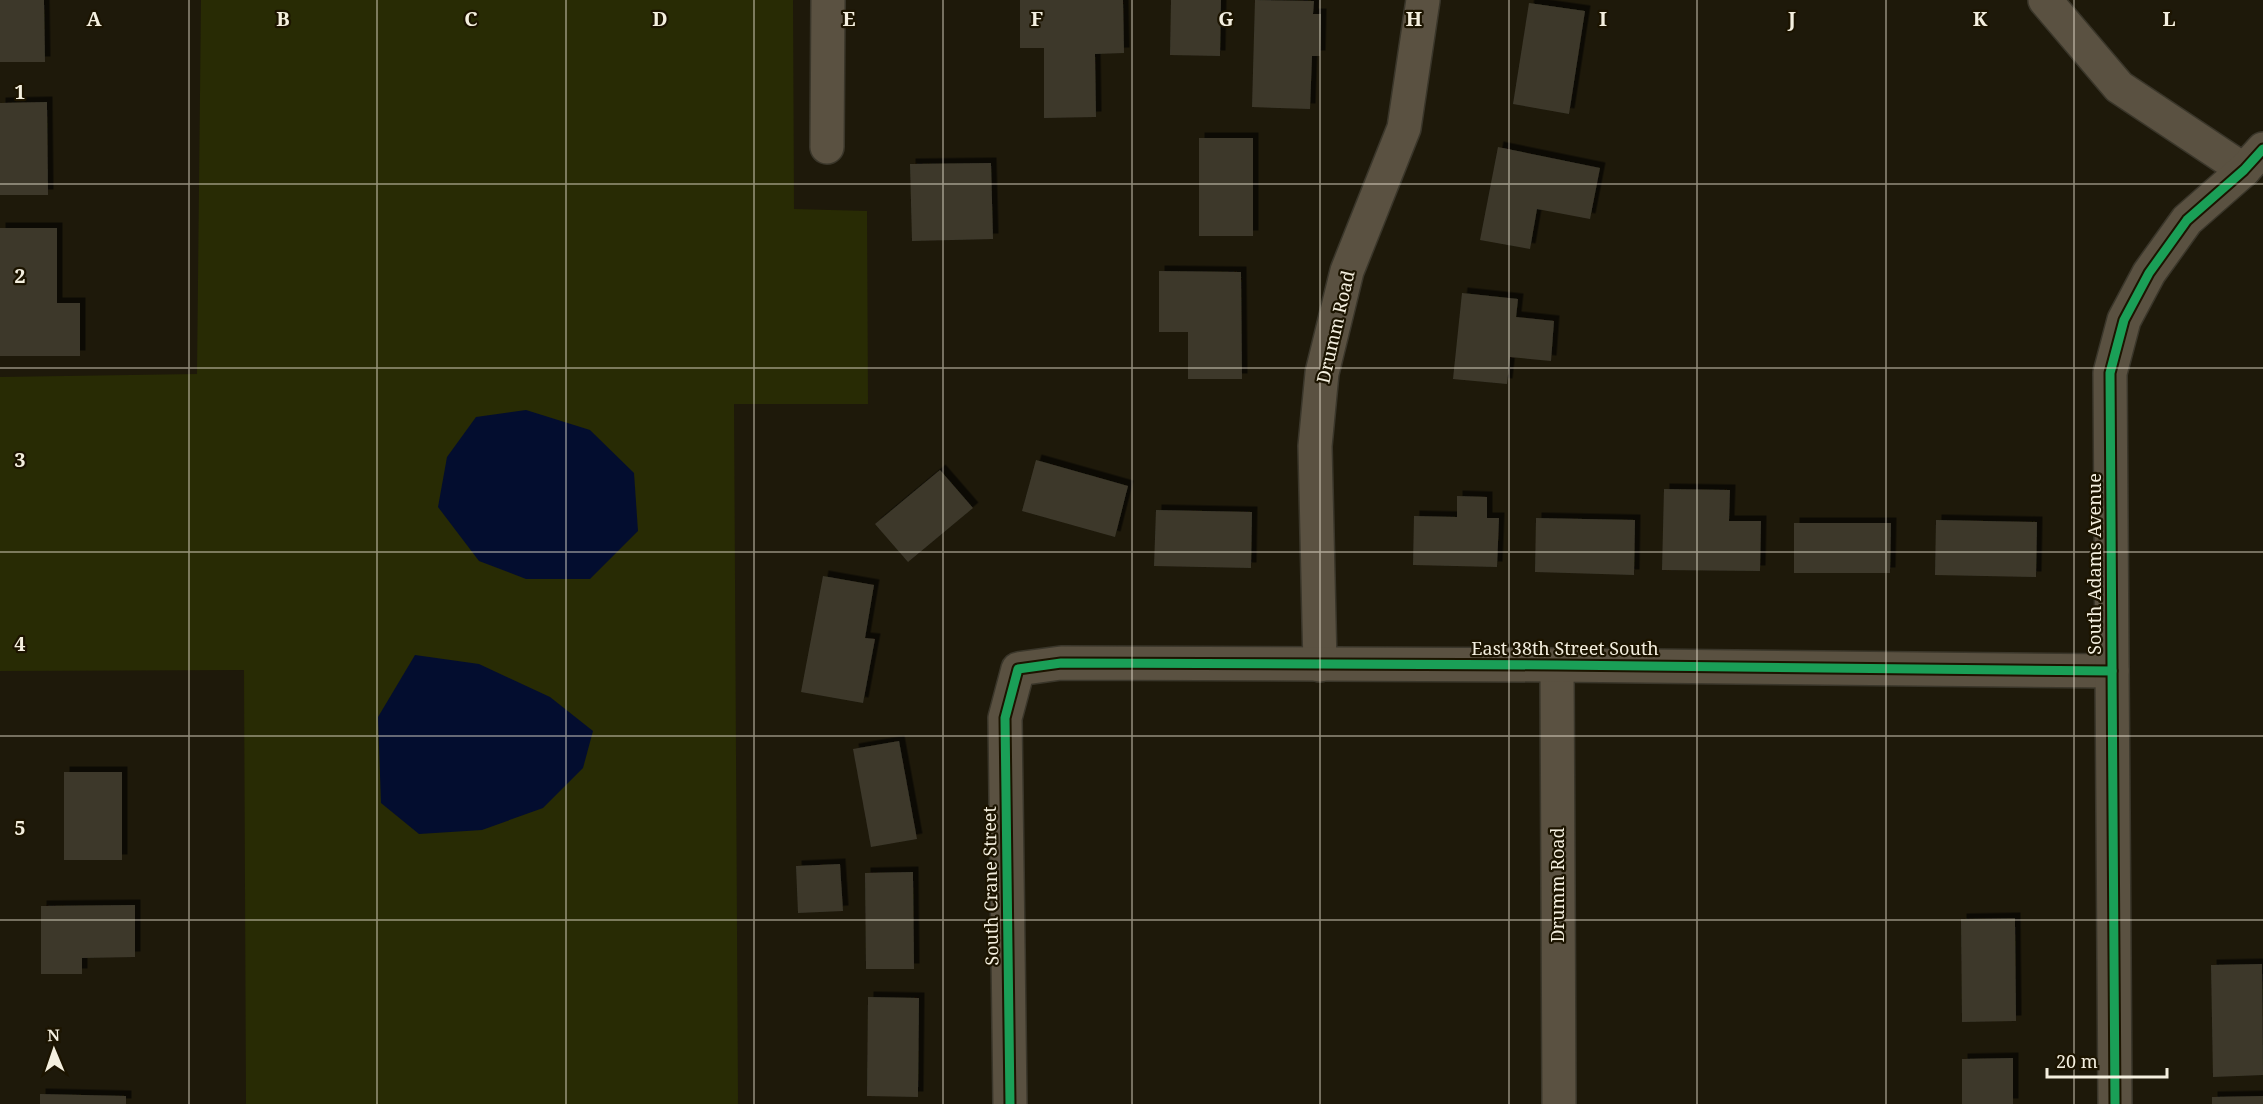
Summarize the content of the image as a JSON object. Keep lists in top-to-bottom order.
{
  "streets": {
    "street": [
      "Drumm Road",
      "South Adams Avenue",
      "East 38th Street South",
      "South Crane Street"
    ]
  },
  "crossings": [
    ["Drumm Road", "East 38th Street South"],
    ["South Adams Avenue", "East 38th Street South"],
    ["East 38th Street South", "South Crane Street"]
  ],
  "scale_bar": "20 m",
  "north": "top",
  "grid": {
    "columns": [
      "A",
      "B",
      "C",
      "D",
      "E",
      "F",
      "G",
      "H",
      "I",
      "J",
      "K",
      "L"
    ],
    "rows": [
      "1",
      "2",
      "3",
      "4",
      "5"
    ]
  }
}
